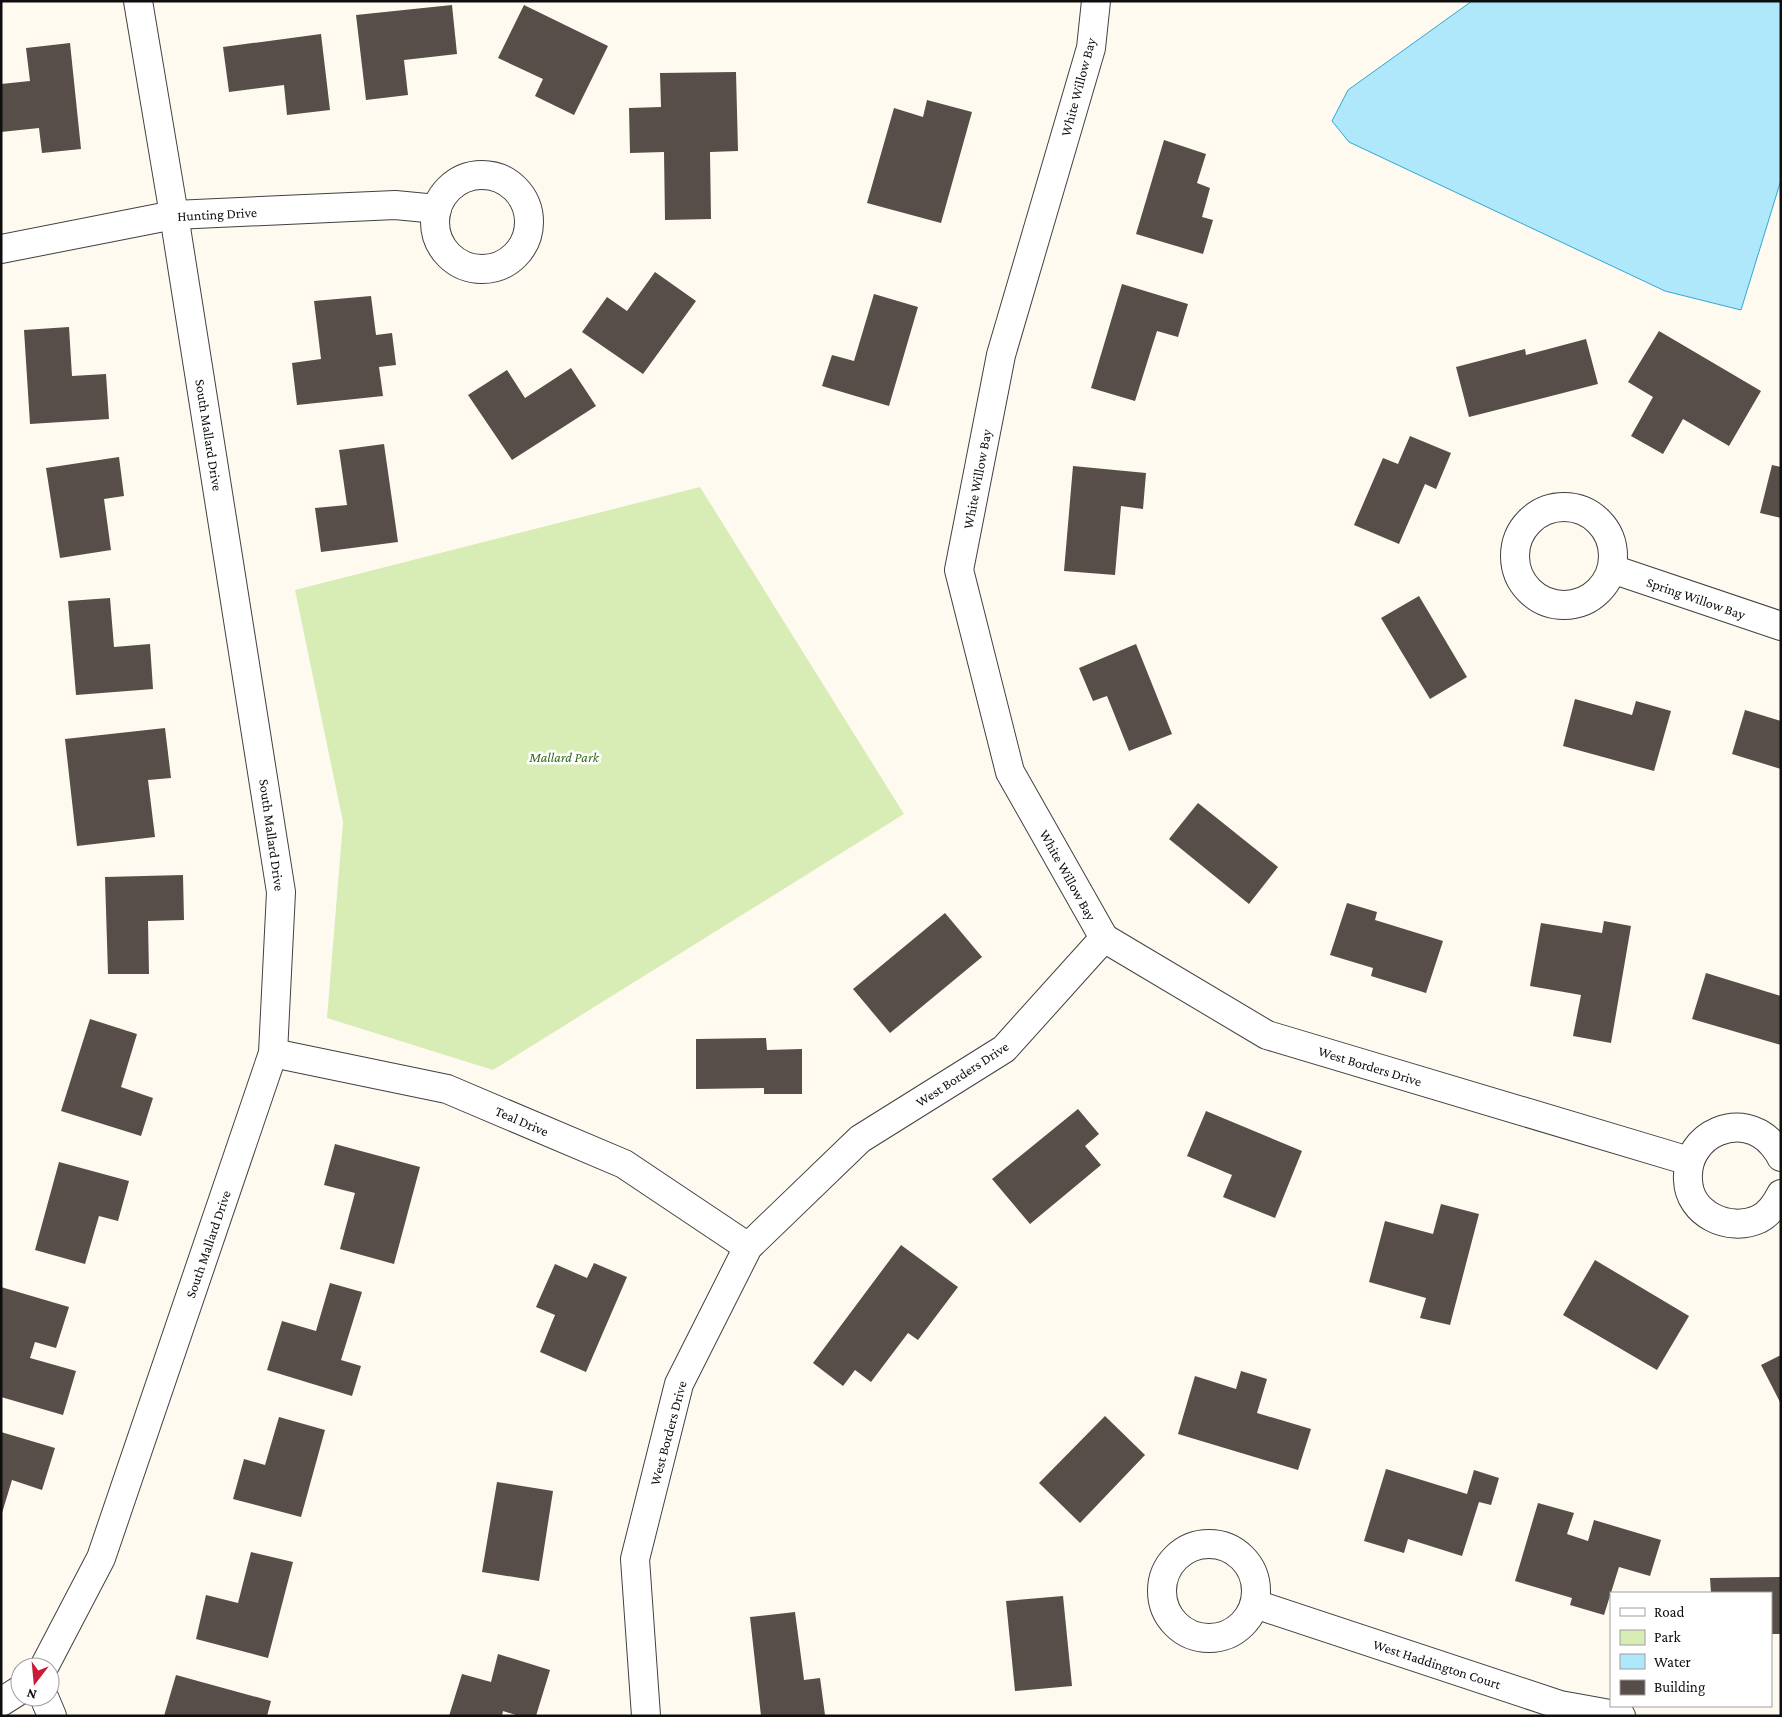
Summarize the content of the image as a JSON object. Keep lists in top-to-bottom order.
{
  "streets": {
    "street": [
      "White Willow Bay",
      "Hunting Drive",
      "South Mallard Drive",
      "Spring Willow Bay",
      "West Borders Drive",
      "Teal Drive",
      "West Haddington Court"
    ]
  },
  "crossings": [
    ["White Willow Bay", "West Borders Drive"],
    ["Hunting Drive", "South Mallard Drive"],
    ["South Mallard Drive", "Teal Drive"],
    ["West Borders Drive", "Teal Drive"]
  ],
  "parks": ["Mallard Park"],
  "legend": [
    "Road",
    "Park",
    "Water",
    "Building"
  ],
  "north": "bottom"
}
